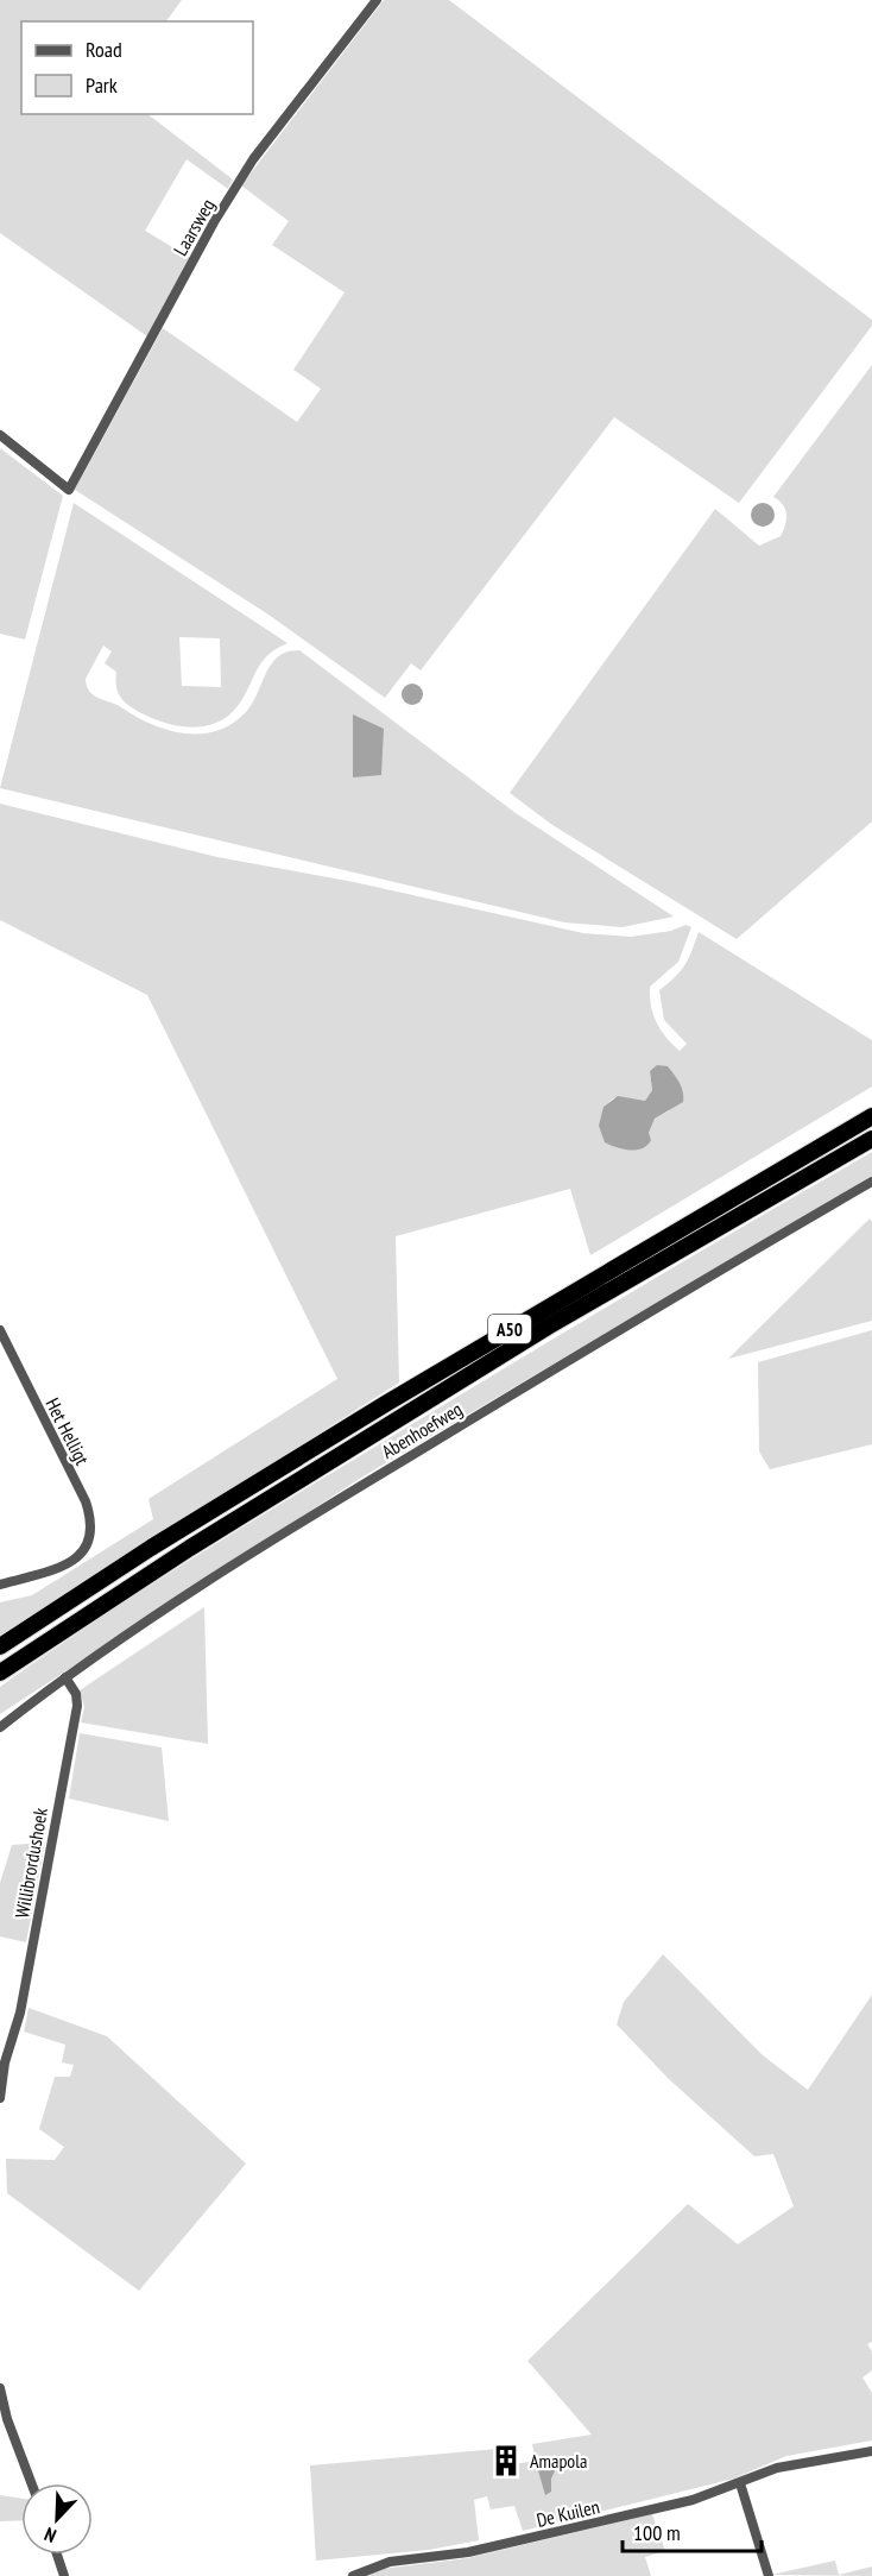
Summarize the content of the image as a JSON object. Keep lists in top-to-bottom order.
{
  "streets": {
    "highway": ["A50"],
    "street": [
      "Laarsweg",
      "Abenhoefweg",
      "Het Helligt",
      "Willibrordushoek",
      "De Kuilen"
    ]
  },
  "crossings": [
    ["Abenhoefweg", "Willibrordushoek"]
  ],
  "places": {
    "building": ["Amapola"]
  },
  "legend": ["Road", "Park"],
  "scale_bar": "100 m",
  "north": "bottom left"
}
